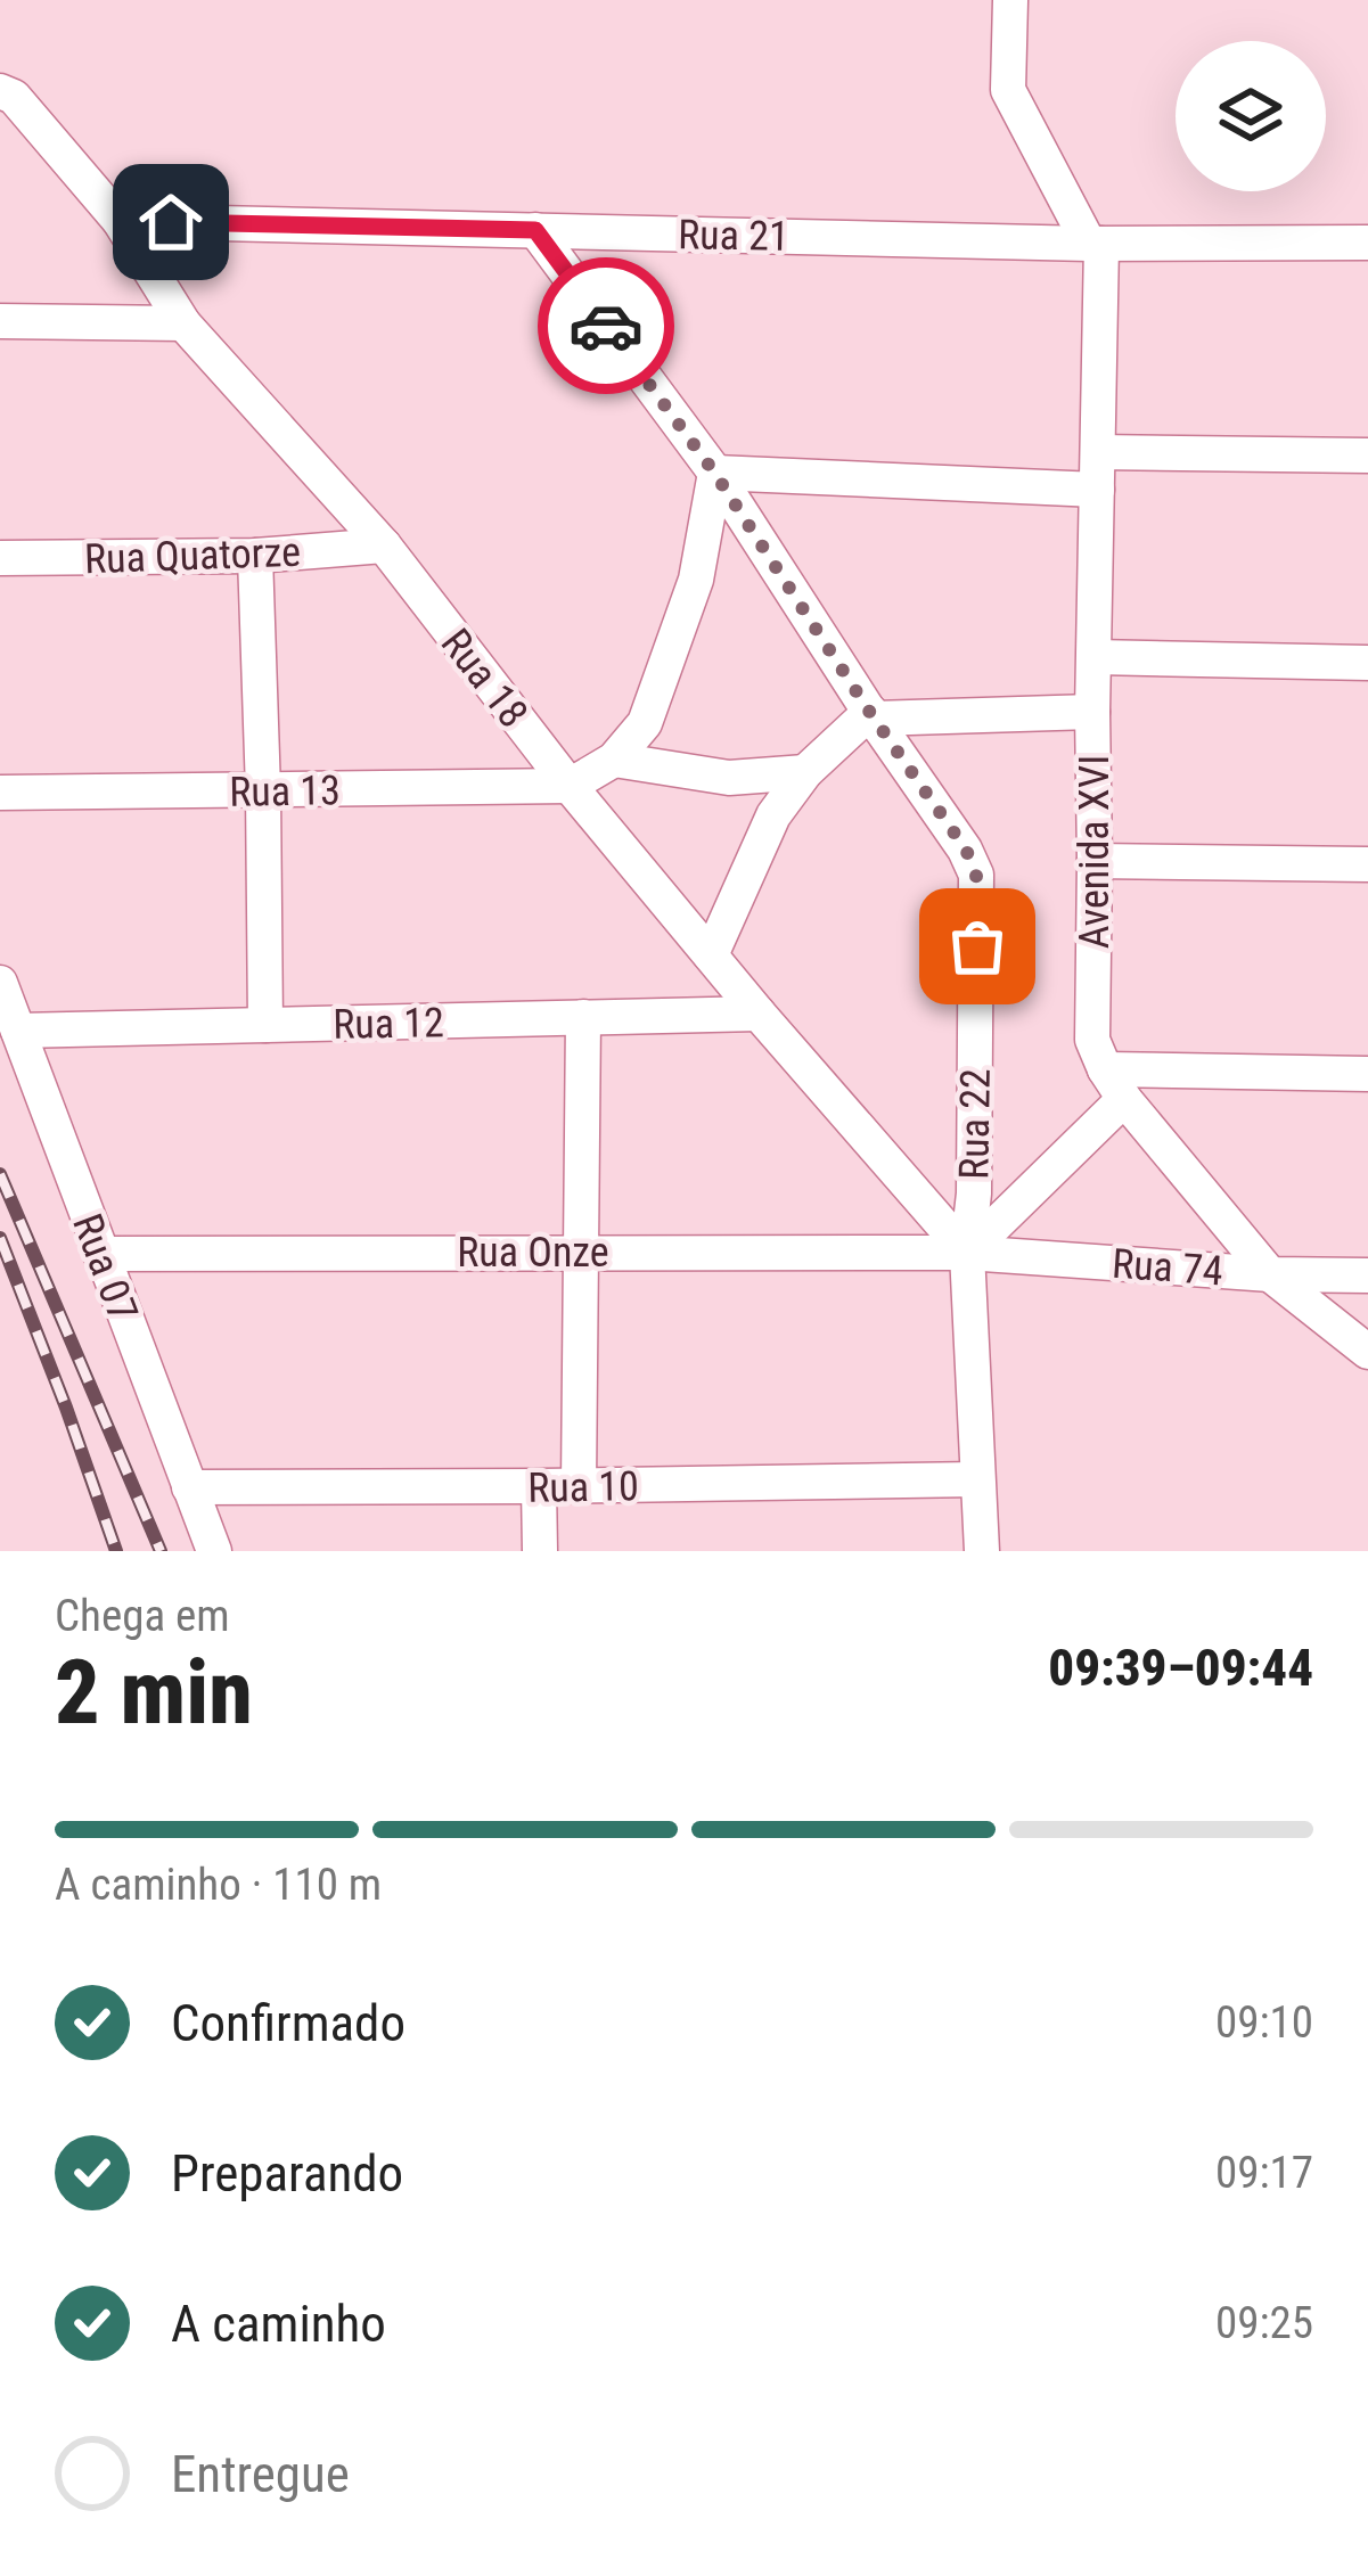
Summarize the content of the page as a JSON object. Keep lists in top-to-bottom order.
{
  "streets": {
    "street": [
      "Rua 21",
      "Rua Quatorze",
      "Rua 18",
      "Rua 13",
      "Avenida XVI",
      "Rua 12",
      "Rua 22",
      "Rua Onze",
      "Rua 74",
      "Rua 07",
      "Rua 10"
    ]
  },
  "crossings": [
    ["Rua 21", "Rua 18"],
    ["Rua 21", "Avenida XVI"],
    ["Rua 21", "Rua 22"],
    ["Rua Quatorze", "Rua 18"],
    ["Rua 18", "Rua 13"],
    ["Rua 18", "Rua 12"],
    ["Rua 18", "Rua 22"],
    ["Rua 18", "Rua Onze"],
    ["Rua 18", "Rua 74"],
    ["Avenida XVI", "Rua 74"],
    ["Rua 12", "Rua 07"],
    ["Rua 22", "Rua Onze"],
    ["Rua 22", "Rua 74"],
    ["Rua 22", "Rua 10"],
    ["Rua Onze", "Rua 74"],
    ["Rua Onze", "Rua 07"],
    ["Rua 07", "Rua 10"]
  ],
  "page": {
    "heading": ["2 min", "Chega em", "09:39–09:44"],
    "bar": "A caminho · 110 m",
    "list": [
      ["Confirmado", "09:10"],
      ["Preparando", "09:17"],
      ["A caminho", "09:25"],
      "Entregue"
    ]
  }
}
